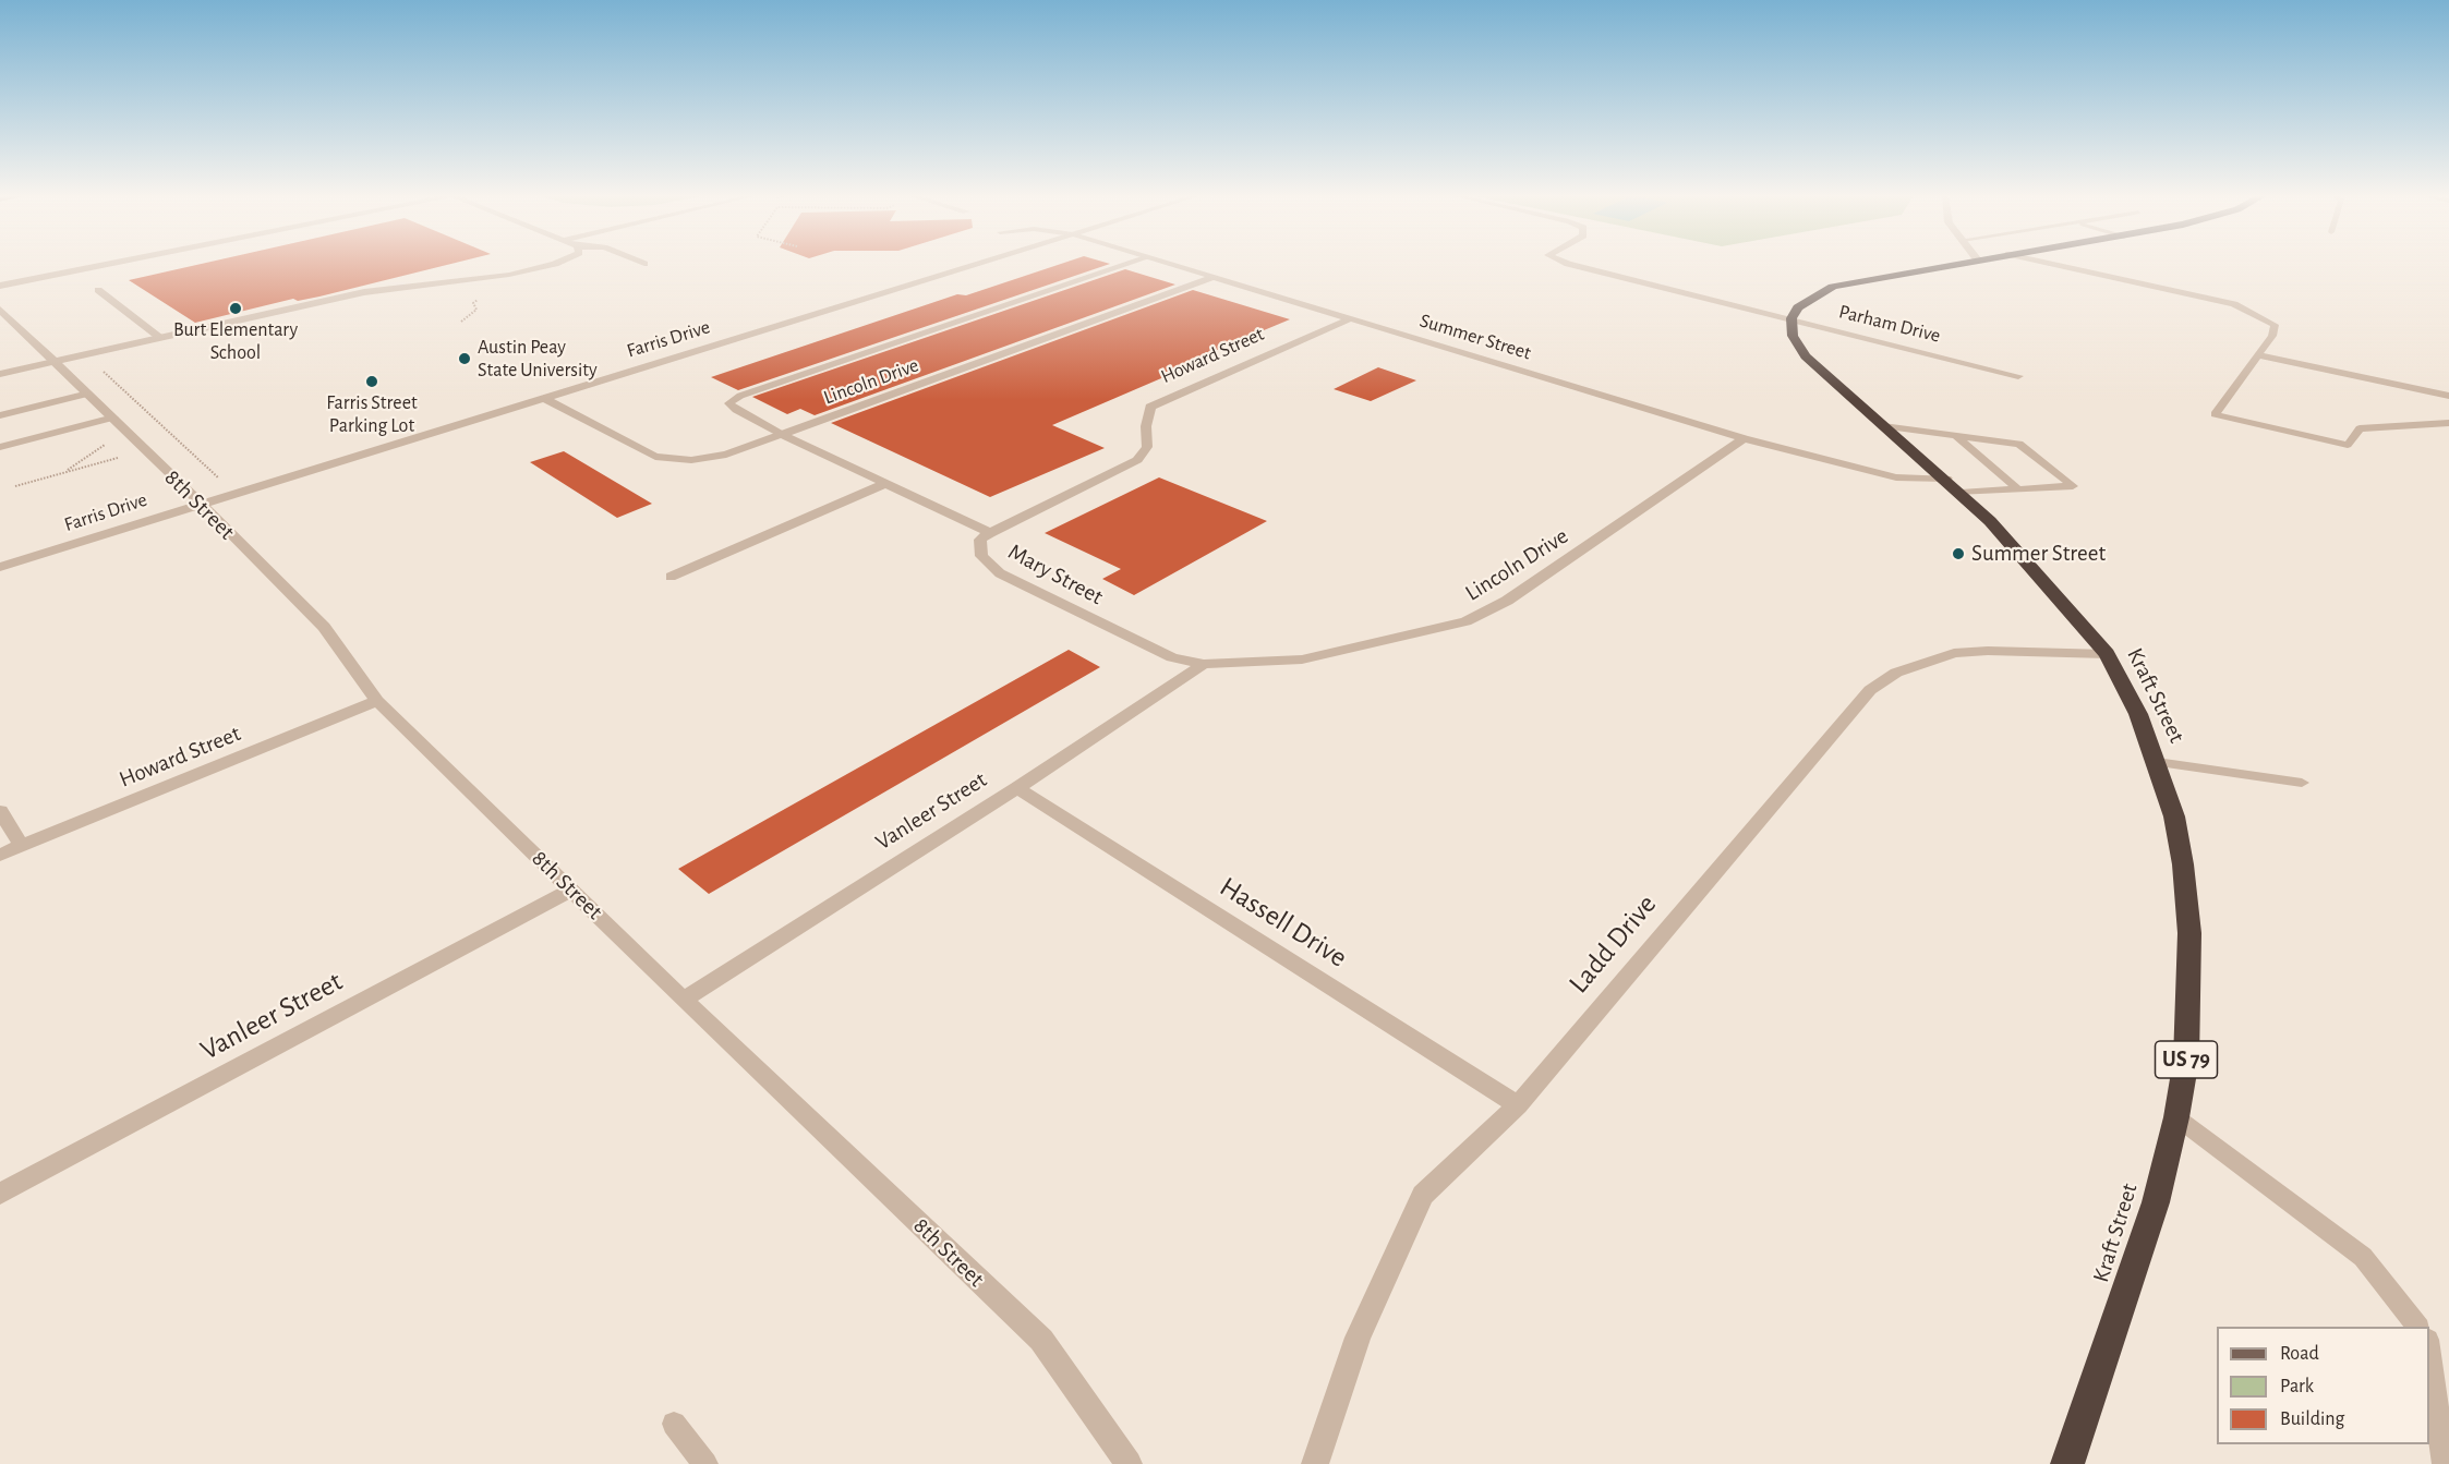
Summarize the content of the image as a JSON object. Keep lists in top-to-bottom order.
{
  "streets": {
    "highway": ["Kraft Street", "US 79"],
    "street": [
      "Parham Drive",
      "Summer Street",
      "Farris Drive",
      "Howard Street",
      "Lincoln Drive",
      "8th Street",
      "Mary Street",
      "Vanleer Street",
      "Hassell Drive",
      "Ladd Drive"
    ]
  },
  "crossings": [
    ["Parham Drive", "Kraft Street"],
    ["Summer Street", "Howard Street"],
    ["Summer Street", "Lincoln Drive"],
    ["Summer Street", "Kraft Street"],
    ["Farris Drive", "Lincoln Drive"],
    ["Farris Drive", "8th Street"],
    ["Howard Street", "8th Street"],
    ["Howard Street", "Mary Street"],
    ["Lincoln Drive", "Mary Street"],
    ["Lincoln Drive", "Vanleer Street"],
    ["8th Street", "Vanleer Street"],
    ["Mary Street", "Vanleer Street"],
    ["Kraft Street", "Ladd Drive"],
    ["Vanleer Street", "Hassell Drive"],
    ["Hassell Drive", "Ladd Drive"]
  ],
  "places": [
    "Burt Elementary School",
    "Austin Peay State University",
    "Farris Street Parking Lot",
    "Summer Street"
  ],
  "legend": ["Road", "Park", "Building"]
}
